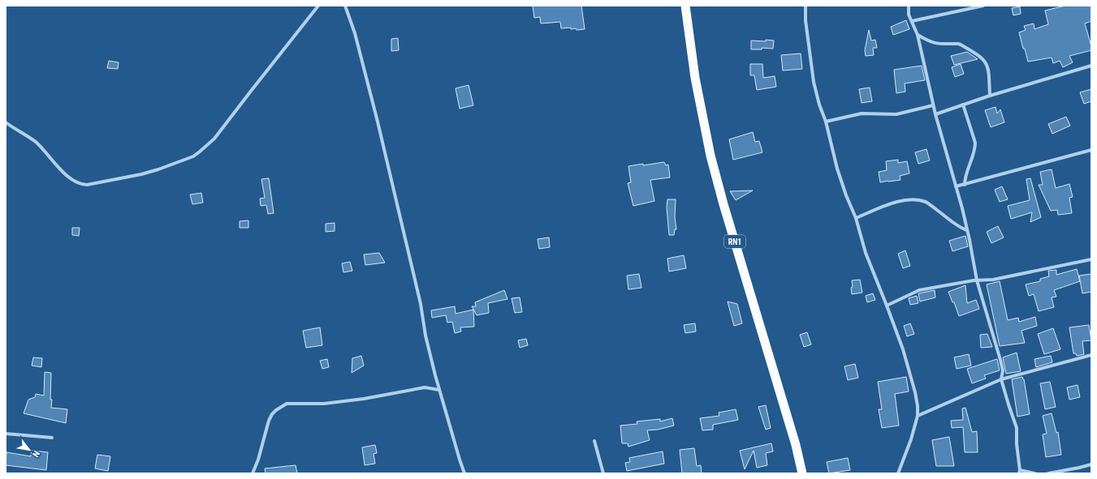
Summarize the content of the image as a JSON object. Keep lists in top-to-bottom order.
{
  "streets": {
    "highway": ["RN1"]
  },
  "north": "bottom right"
}
